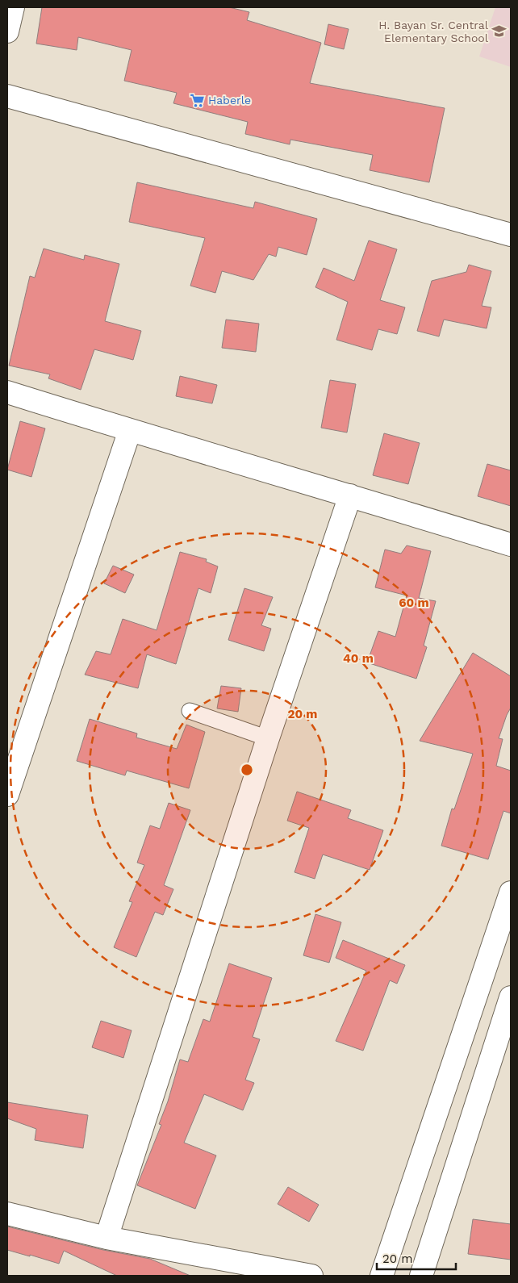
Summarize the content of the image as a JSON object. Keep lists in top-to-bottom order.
{
  "places": {
    "school or university": ["H. Bayan Sr. Central Elementary School"],
    "supermarket": ["Haberle"]
  },
  "scale_bar": "20 m",
  "rings": ["60 m", "40 m", "20 m"]
}
